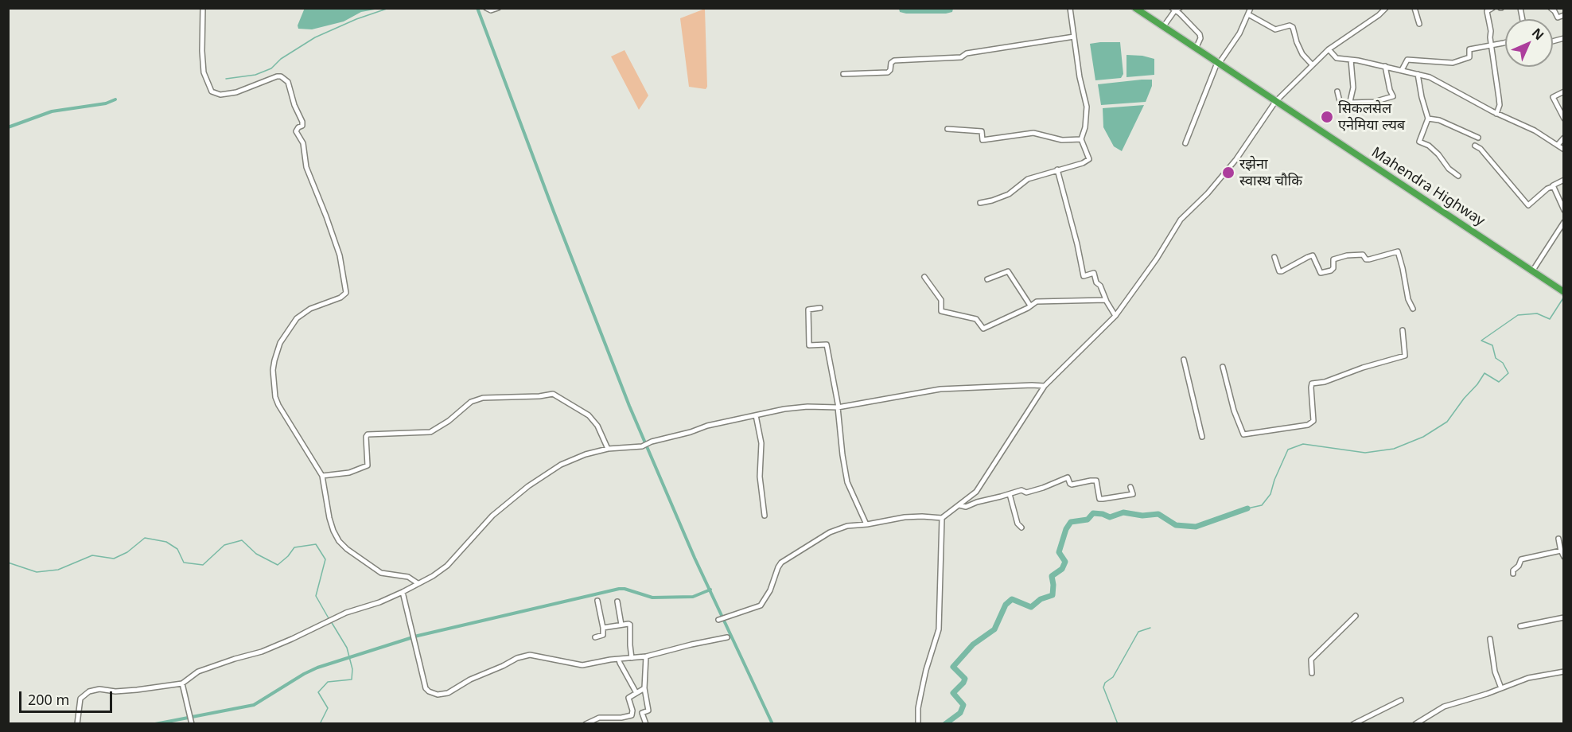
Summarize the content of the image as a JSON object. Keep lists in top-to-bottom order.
{
  "streets": {
    "highway": ["Mahendra Highway"]
  },
  "places": ["सिकलसेल एनेमिया ल्यब", "रझेना स्वास्थ चौकि"],
  "scale_bar": "200 m",
  "north": "top right"
}
